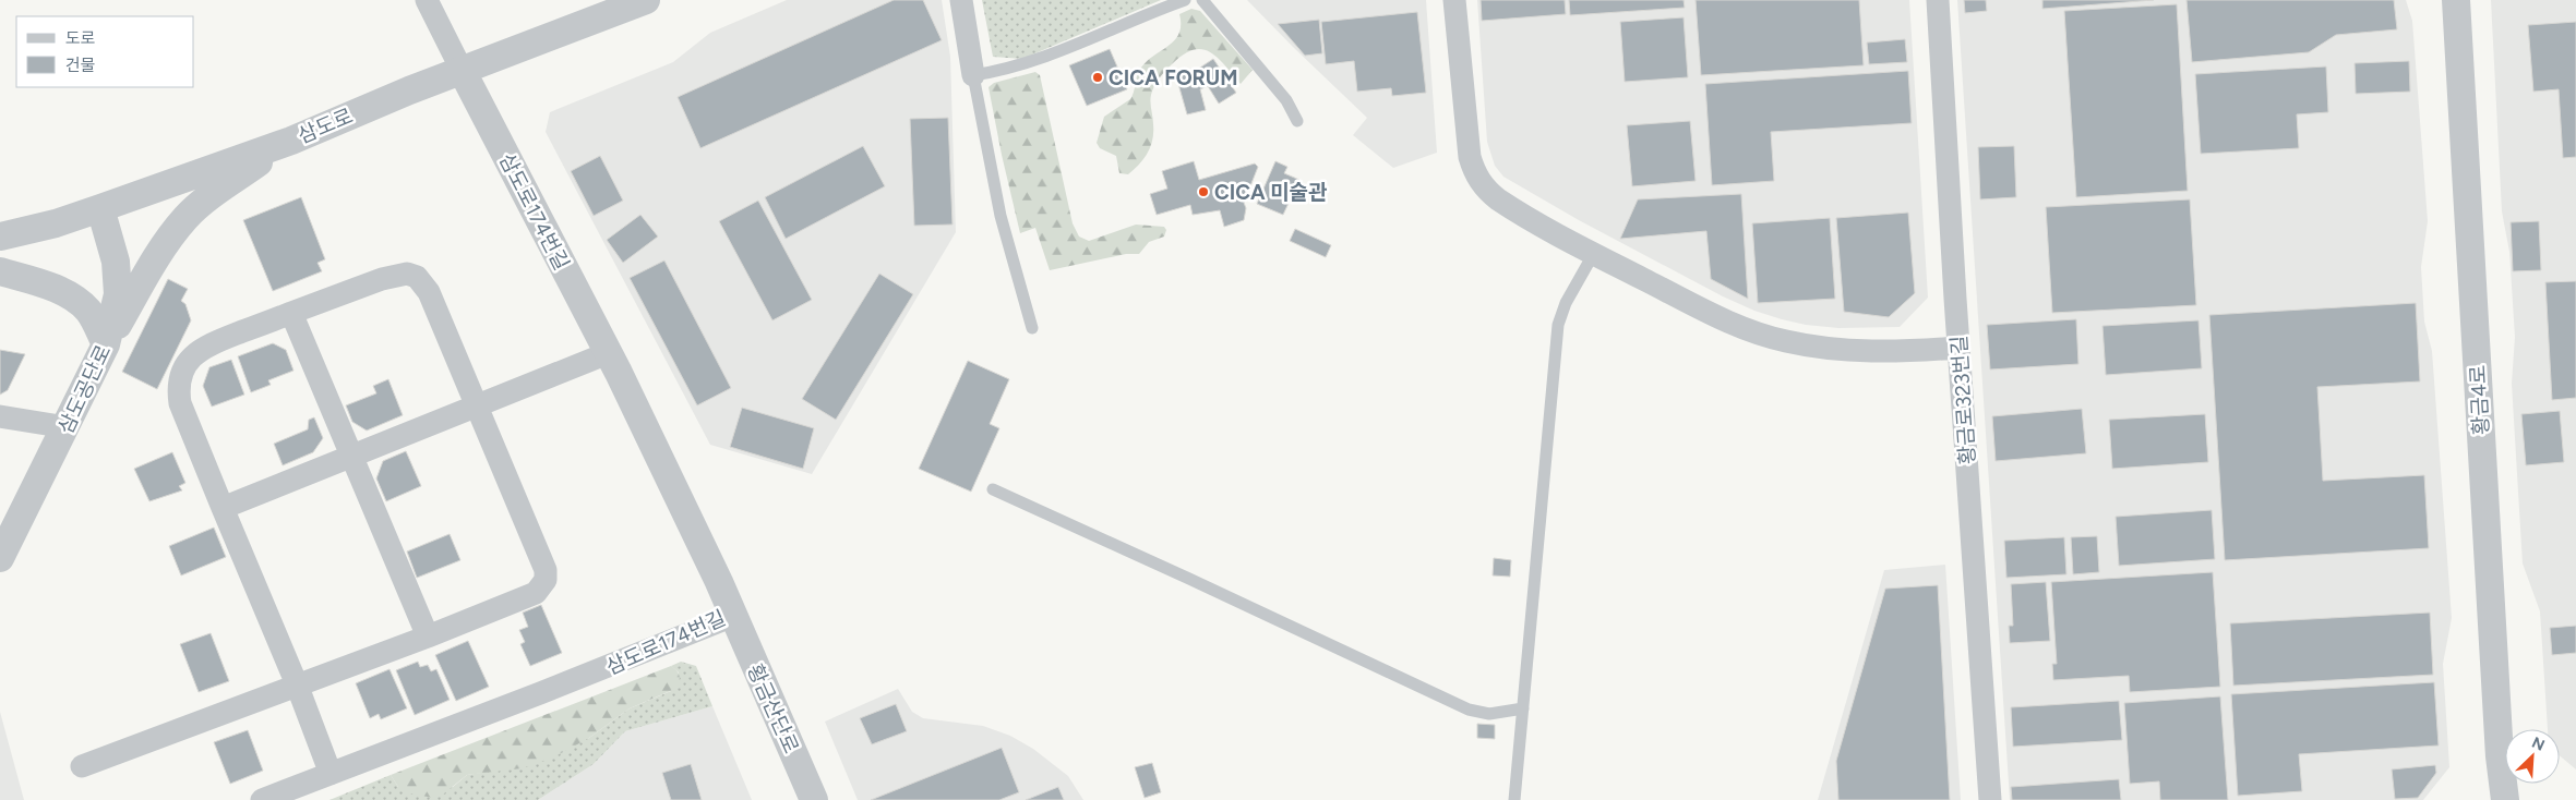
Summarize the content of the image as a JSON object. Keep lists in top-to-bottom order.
{
  "streets": {
    "street": [
      "삼도로",
      "삼도로174번길",
      "삼도공단로",
      "황금로323번길",
      "황금4로",
      "황금산단로"
    ]
  },
  "crossings": [
    ["삼도로", "삼도로174번길"],
    ["삼도로", "삼도공단로"],
    ["삼도로174번길", "황금산단로"]
  ],
  "places": ["CICA FORUM", "CICA 미술관"],
  "legend": ["도로", "건물"],
  "north": "top right"
}
